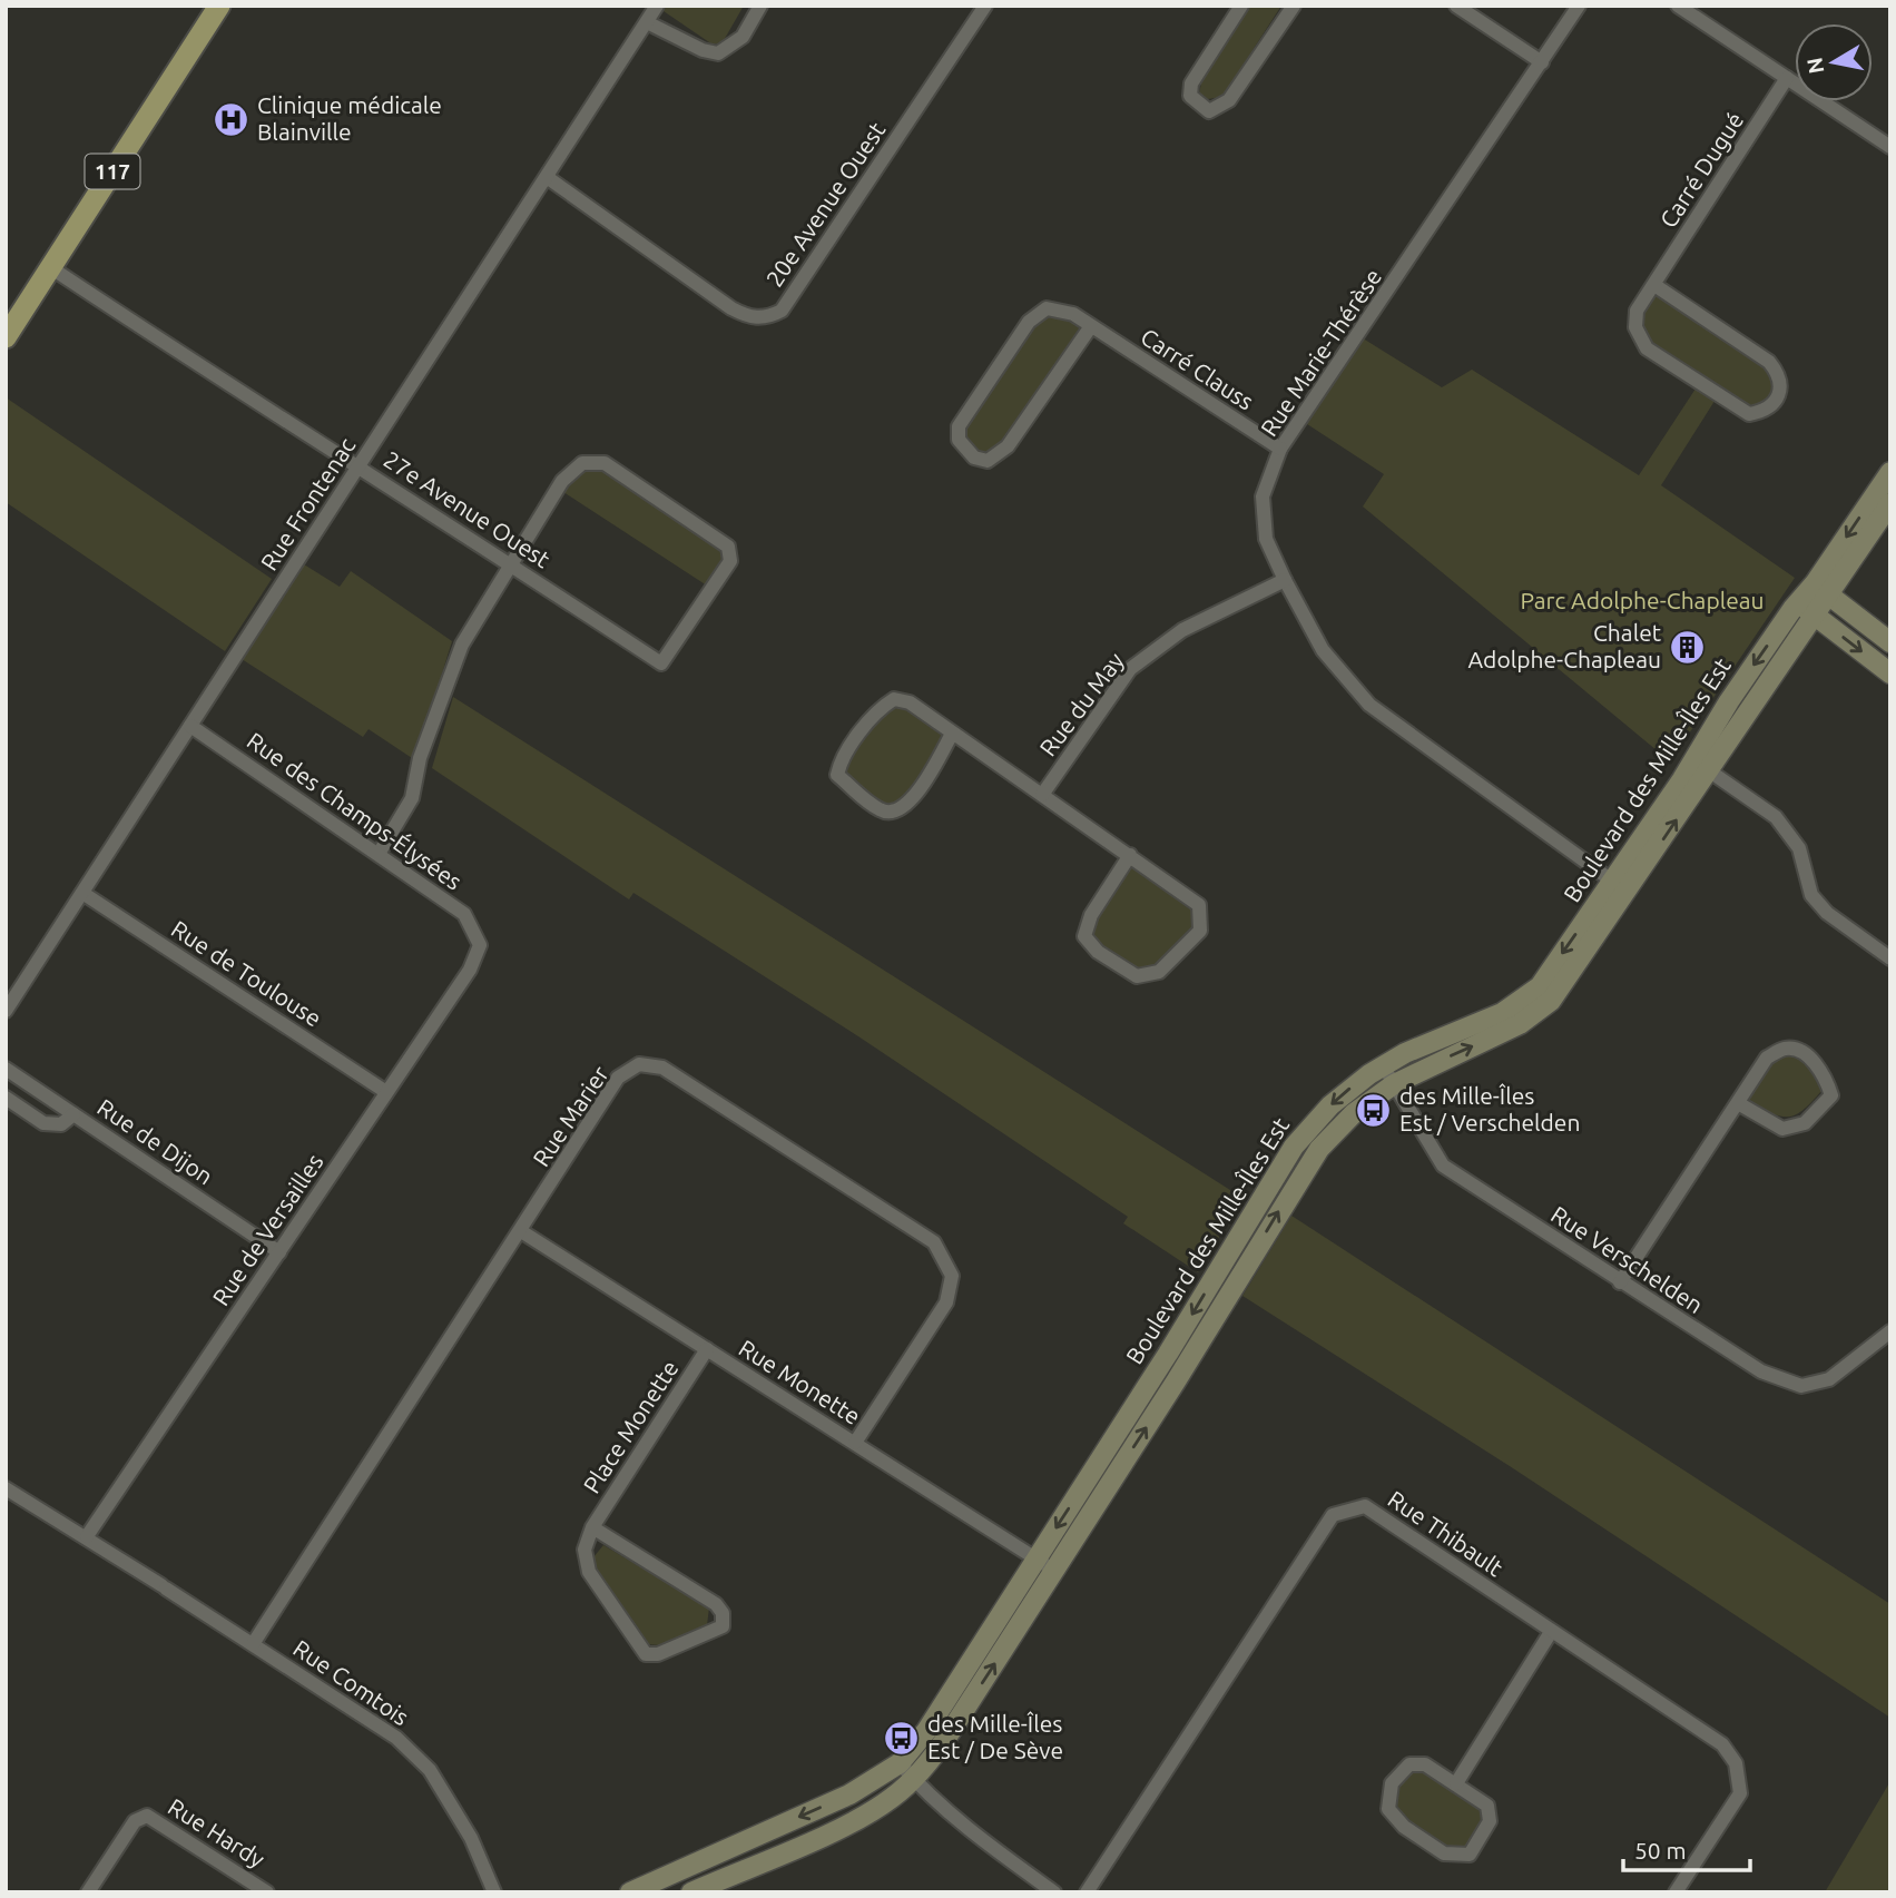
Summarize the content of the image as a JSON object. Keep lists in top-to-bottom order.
{
  "streets": {
    "main road": ["117"],
    "street": [
      "Carré Dugué",
      "20e Avenue Ouest",
      "Rue Marie-Thérèse",
      "Carré Clauss",
      "Rue Frontenac",
      "27e Avenue Ouest",
      "Rue du May",
      "Boulevard des Mille-Îles Est",
      "Rue des Champs-Élysées",
      "Rue de Toulouse",
      "Rue Marier",
      "Rue de Dijon",
      "Rue de Versailles",
      "Rue Verschelden",
      "Rue Monette",
      "Place Monette",
      "Rue Thibault",
      "Rue Comtois",
      "Rue Hardy"
    ]
  },
  "crossings": [
    ["117", "27e Avenue Ouest"],
    ["20e Avenue Ouest", "Rue Frontenac"],
    ["Rue Marie-Thérèse", "Carré Clauss"],
    ["Rue Marie-Thérèse", "Rue du May"],
    ["Rue Marie-Thérèse", "Boulevard des Mille-Îles Est"],
    ["Rue Frontenac", "27e Avenue Ouest"],
    ["Rue Frontenac", "Rue des Champs-Élysées"],
    ["Rue Frontenac", "Rue de Toulouse"],
    ["Boulevard des Mille-Îles Est", "Rue Verschelden"],
    ["Boulevard des Mille-Îles Est", "Rue Monette"],
    ["Rue des Champs-Élysées", "Rue de Versailles"],
    ["Rue de Toulouse", "Rue de Versailles"],
    ["Rue Marier", "Rue Monette"],
    ["Rue Marier", "Rue Comtois"],
    ["Rue de Dijon", "Rue de Versailles"],
    ["Rue de Versailles", "Rue Comtois"],
    ["Rue Monette", "Place Monette"]
  ],
  "parks": ["Parc Adolphe-Chapleau"],
  "places": {
    "hospital": ["Clinique médicale Blainville"],
    "building": ["Chalet Adolphe-Chapleau"],
    "bus stop": ["des Mille-Îles Est / Verschelden", "des Mille-Îles Est / De Sève"]
  },
  "scale_bar": "50 m",
  "north": "left"
}
